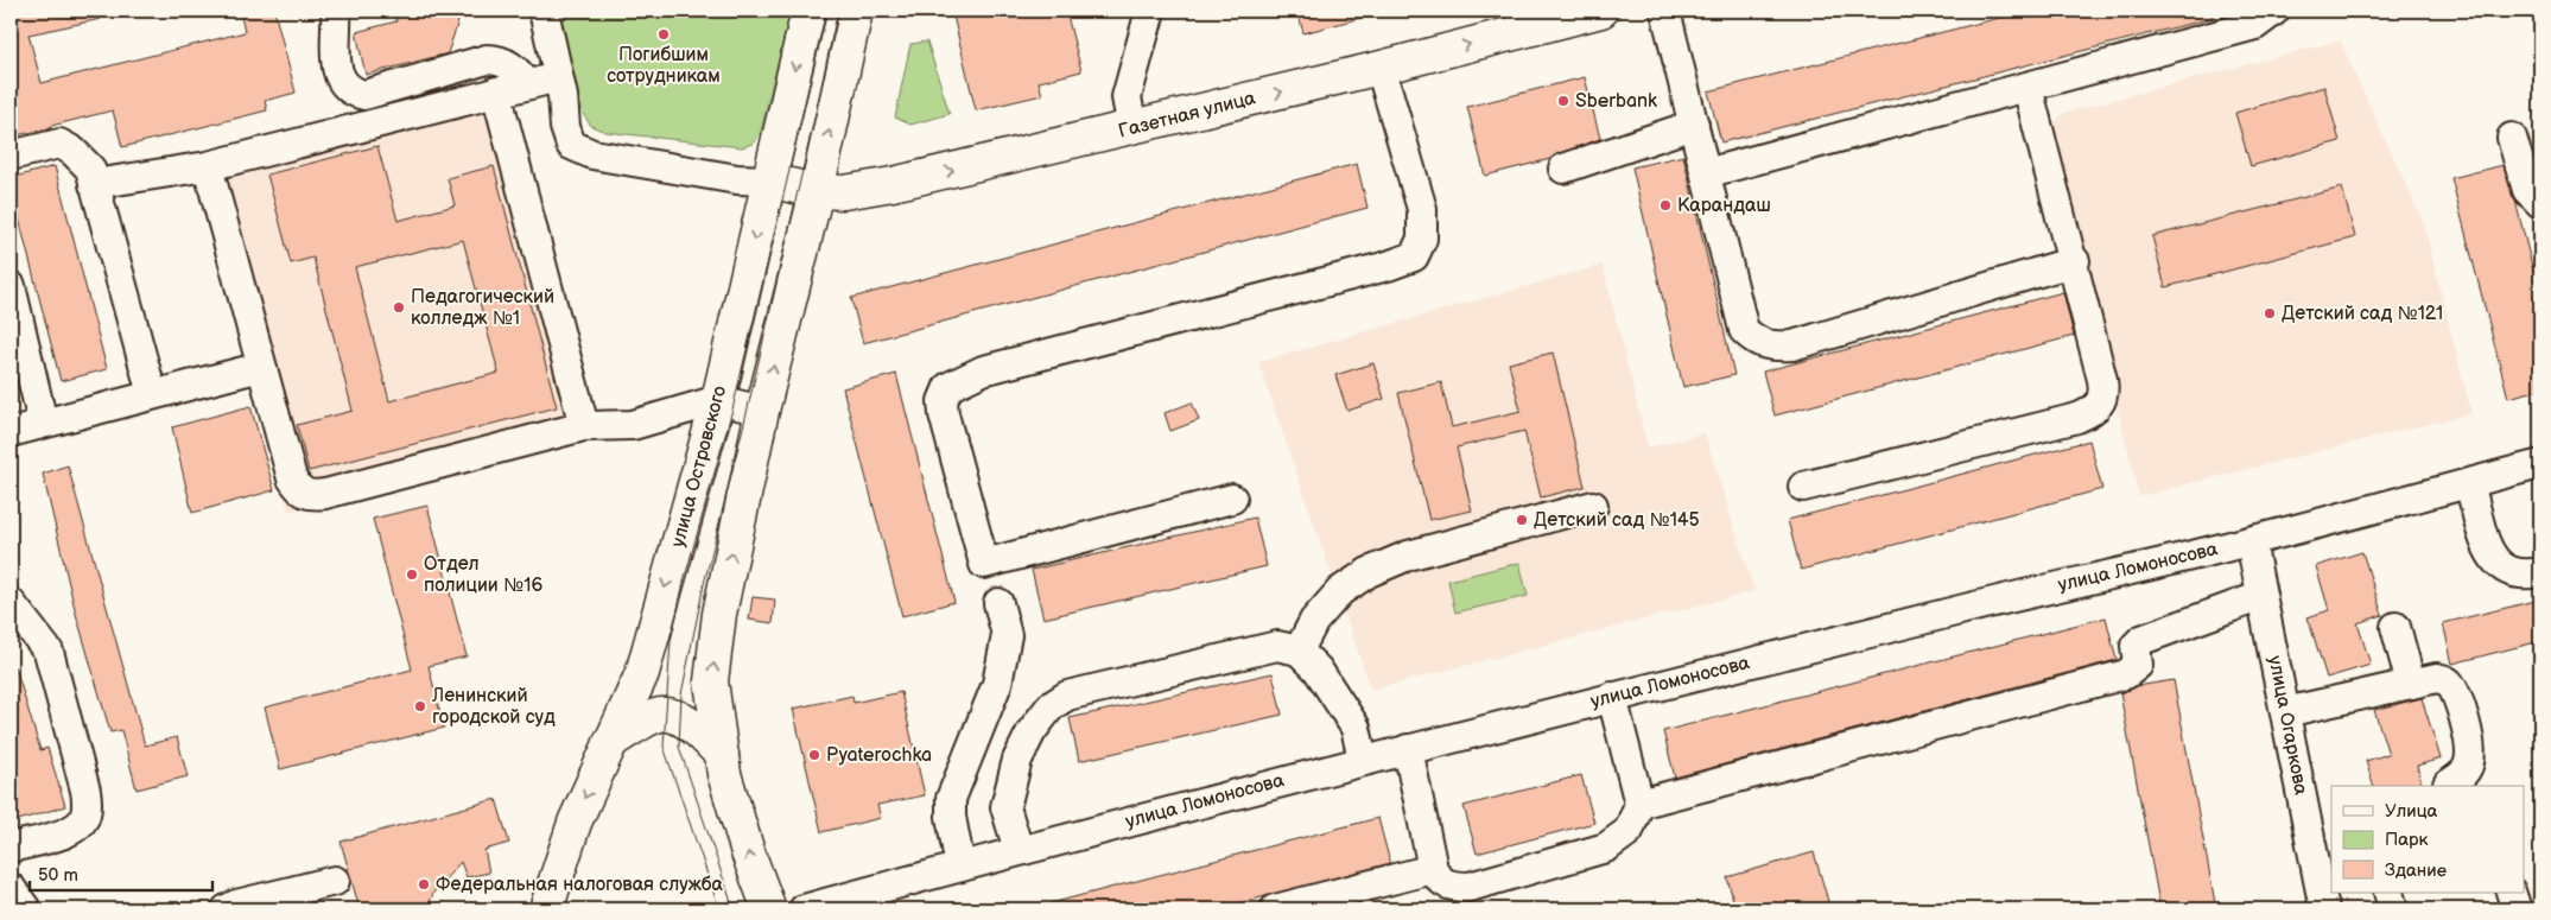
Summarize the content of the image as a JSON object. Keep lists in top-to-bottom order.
{
  "streets": {
    "main road": ["Газетная улица", "улица Островского"],
    "street": ["улица Ломоносова", "улица Огаркова"]
  },
  "crossings": [
    ["Газетная улица", "улица Островского"],
    ["улица Ломоносова", "улица Огаркова"]
  ],
  "one_way": ["Газетная улица"],
  "places": [
    "Погибшим сотрудникам",
    "Sberbank",
    "Карандаш",
    "Педагогический колледж №1",
    "Детский сад №121",
    "Детский сад №145",
    "Отдел полиции №16",
    "Ленинский городской суд",
    "Pyaterochka",
    "Федеральная налоговая служба"
  ],
  "legend": ["Улица", "Парк", "Здание"],
  "scale_bar": "50 m"
}
